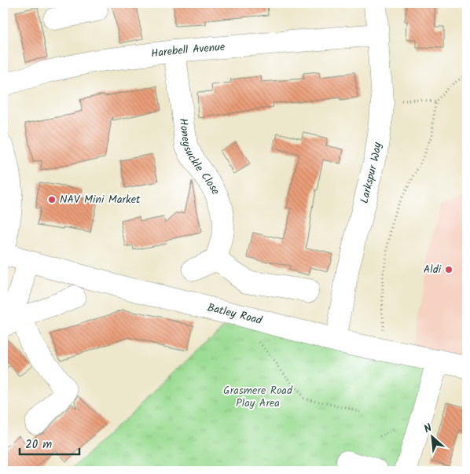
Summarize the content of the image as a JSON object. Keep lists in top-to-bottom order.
{
  "streets": {
    "street": [
      "Harebell Avenue",
      "Honeysuckle Close",
      "Larkspur Way",
      "Batley Road"
    ]
  },
  "crossings": [
    ["Harebell Avenue", "Honeysuckle Close"],
    ["Harebell Avenue", "Larkspur Way"],
    ["Larkspur Way", "Batley Road"]
  ],
  "parks": ["Grasmere Road Play Area"],
  "places": ["NAV Mini Market", "Aldi"],
  "scale_bar": "20 m",
  "north": "top left"
}
